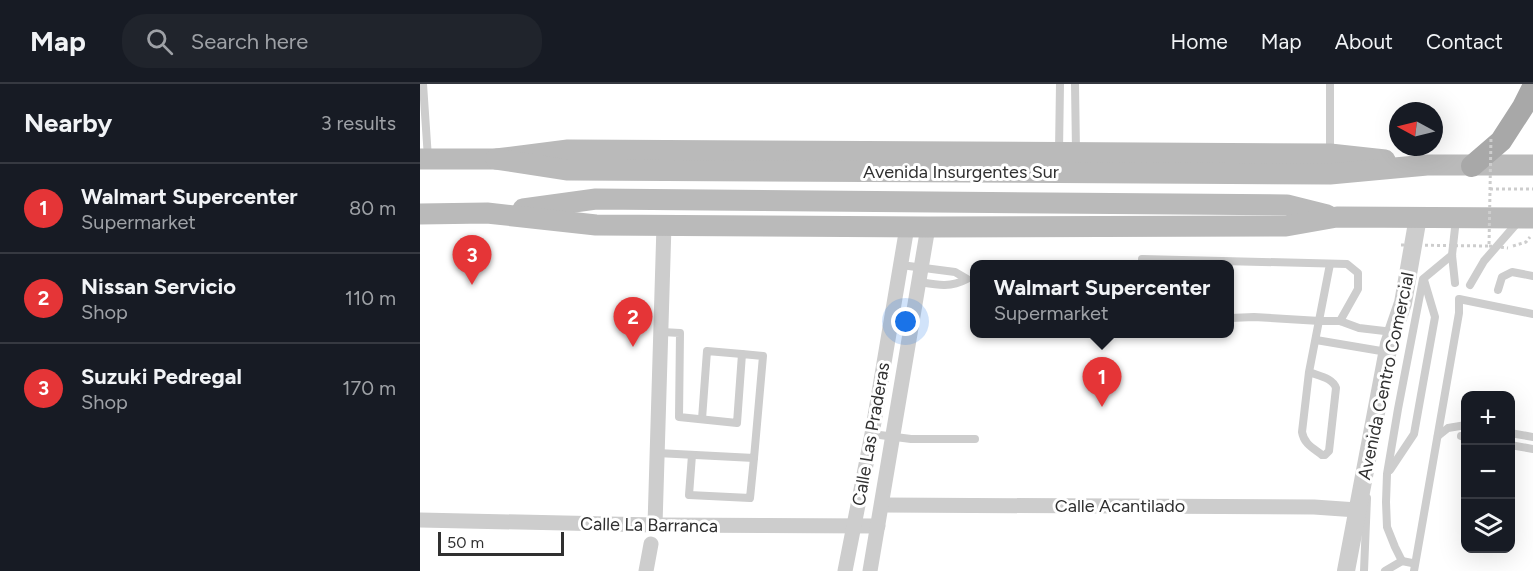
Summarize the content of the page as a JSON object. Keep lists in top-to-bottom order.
{
  "streets": {
    "main road": ["Avenida Insurgentes Sur"],
    "street": [
      "Avenida Centro Comercial",
      "Calle Las Praderas",
      "Calle Acantilado",
      "Calle La Barranca"
    ]
  },
  "crossings": [
    ["Avenida Insurgentes Sur", "Avenida Centro Comercial"],
    ["Avenida Insurgentes Sur", "Calle Las Praderas"],
    ["Avenida Centro Comercial", "Calle Acantilado"],
    ["Calle Las Praderas", "Calle Acantilado"],
    ["Calle Las Praderas", "Calle La Barranca"]
  ],
  "scale_bar": "50 m",
  "north": "left",
  "page": {
    "header": "Map",
    "search": "Search here",
    "nav": [
      "Home",
      "Map",
      "About",
      "Contact"
    ],
    "heading": ["Nearby", "3 results"],
    "list": [
      {
        "mark": "1",
        "name": "Walmart Supercenter",
        "note": "Supermarket",
        "value": "80 m"
      },
      {
        "mark": "2",
        "name": "Nissan Servicio",
        "note": "Shop",
        "value": "110 m"
      },
      {
        "mark": "3",
        "name": "Suzuki Pedregal",
        "note": "Shop",
        "value": "170 m"
      }
    ],
    "pins": ["3", "2", "1"],
    "popup": ["Walmart Supercenter", "Supermarket"],
    "map_buttons": ["+", "−"],
    "scale": "50 m"
  }
}
